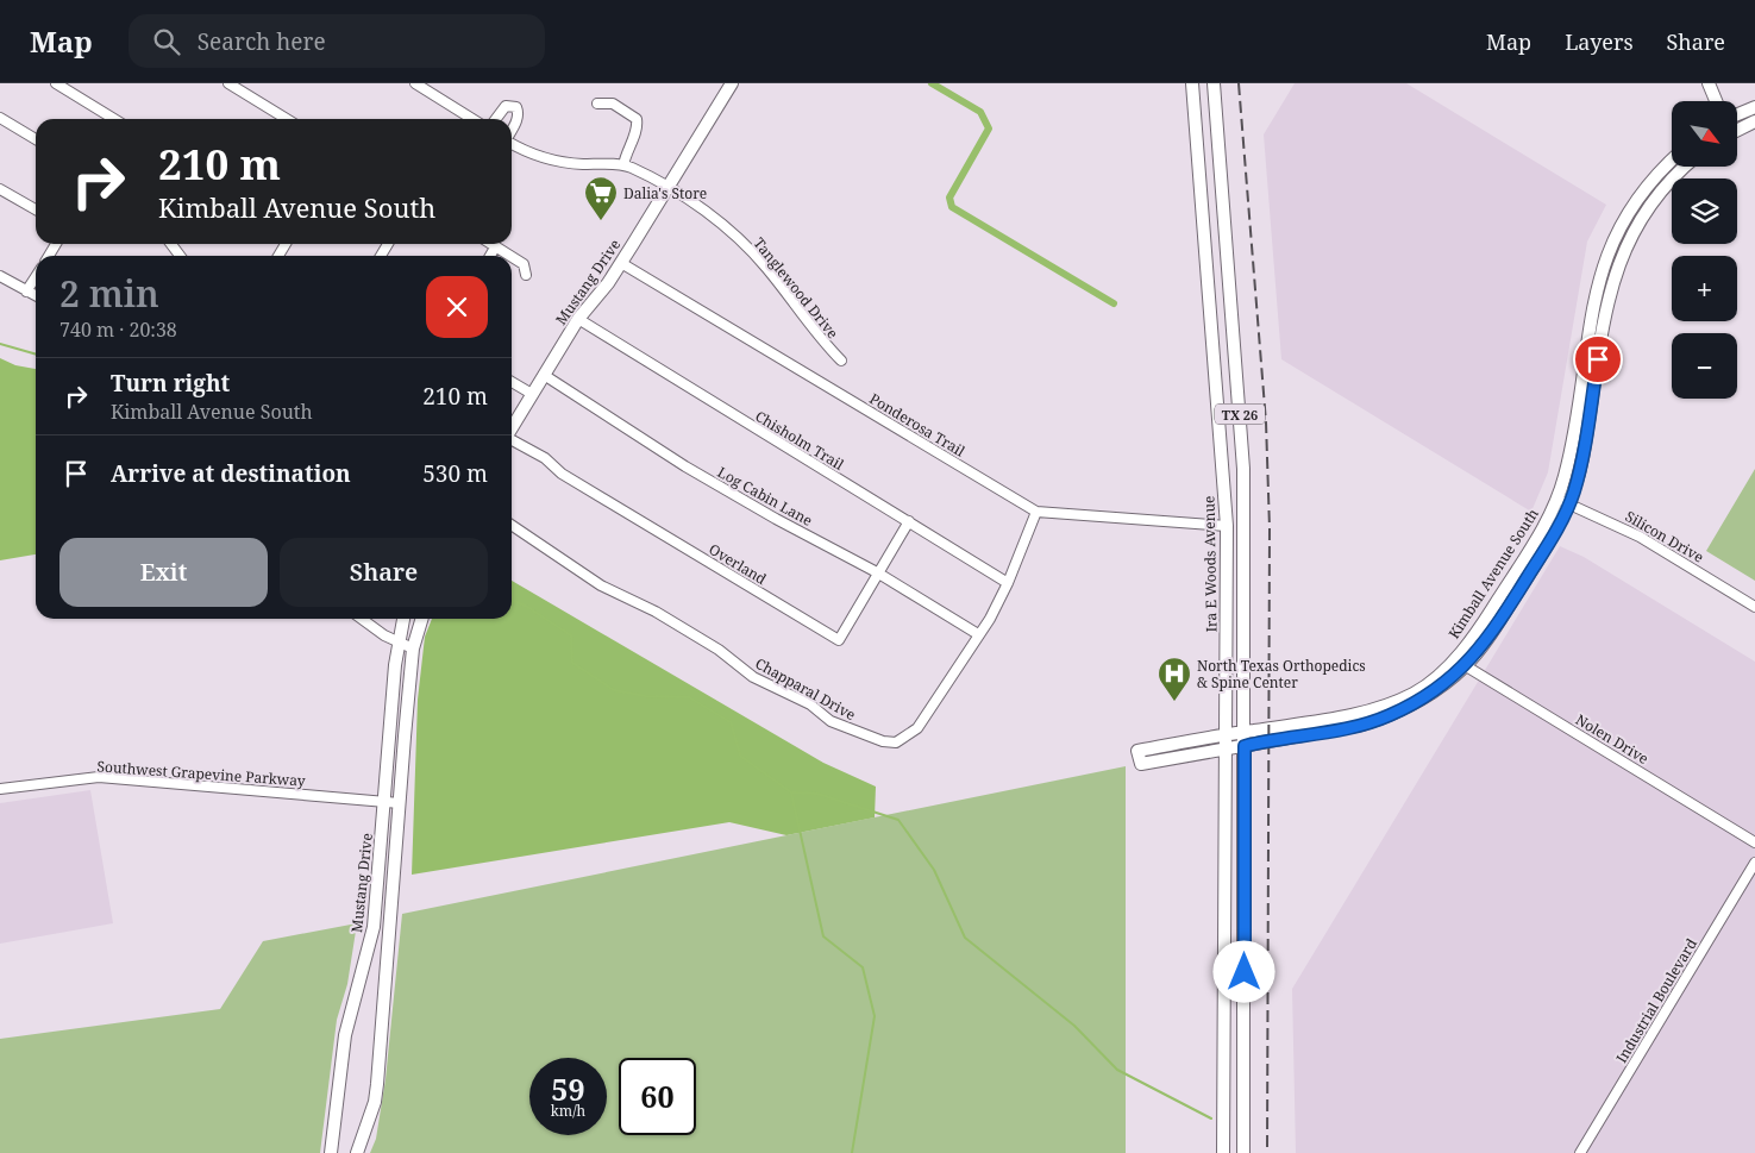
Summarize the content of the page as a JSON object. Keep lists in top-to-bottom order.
{
  "streets": {
    "main road": [
      "Mustang Drive",
      "TX 26",
      "Ira E Woods Avenue",
      "Kimball Avenue South"
    ],
    "street": [
      "Tanglewood Drive",
      "Ponderosa Trail",
      "Chisholm Trail",
      "Log Cabin Lane",
      "Silicon Drive",
      "Overland",
      "Chapparal Drive",
      "Nolen Drive",
      "Southwest Grapevine Parkway",
      "Industrial Boulevard"
    ]
  },
  "crossings": [
    ["Mustang Drive", "Tanglewood Drive"],
    ["Mustang Drive", "Ponderosa Trail"],
    ["Mustang Drive", "Chisholm Trail"],
    ["Mustang Drive", "Log Cabin Lane"],
    ["Mustang Drive", "Southwest Grapevine Parkway"],
    ["TX 26", "Kimball Avenue South"],
    ["Ponderosa Trail", "Ira E Woods Avenue"],
    ["Ponderosa Trail", "Chapparal Drive"],
    ["Chisholm Trail", "Overland"],
    ["Chisholm Trail", "Chapparal Drive"],
    ["Log Cabin Lane", "Overland"],
    ["Log Cabin Lane", "Chapparal Drive"],
    ["Silicon Drive", "Kimball Avenue South"],
    ["Ira E Woods Avenue", "Kimball Avenue South"],
    ["Kimball Avenue South", "Nolen Drive"]
  ],
  "places": {
    "supermarket": ["Dalia's Store"],
    "hospital": ["North Texas Orthopedics & Spine Center"]
  },
  "north": "bottom right",
  "page": {
    "header": "Map",
    "search": "Search here",
    "nav": ["Map", "Layers", "Share"],
    "map_buttons": ["+", "−"],
    "turn": ["210 m", "Kimball Avenue South"],
    "heading": ["2 min", "740 m · 20:38"],
    "list": [
      {
        "name": "Turn right",
        "note": "Kimball Avenue South",
        "value": "210 m"
      },
      {
        "name": "Arrive at destination",
        "value": "530 m"
      }
    ],
    "buttons": ["Exit", "Share"],
    "speed": "59 km/h",
    "limit": "60"
  }
}
